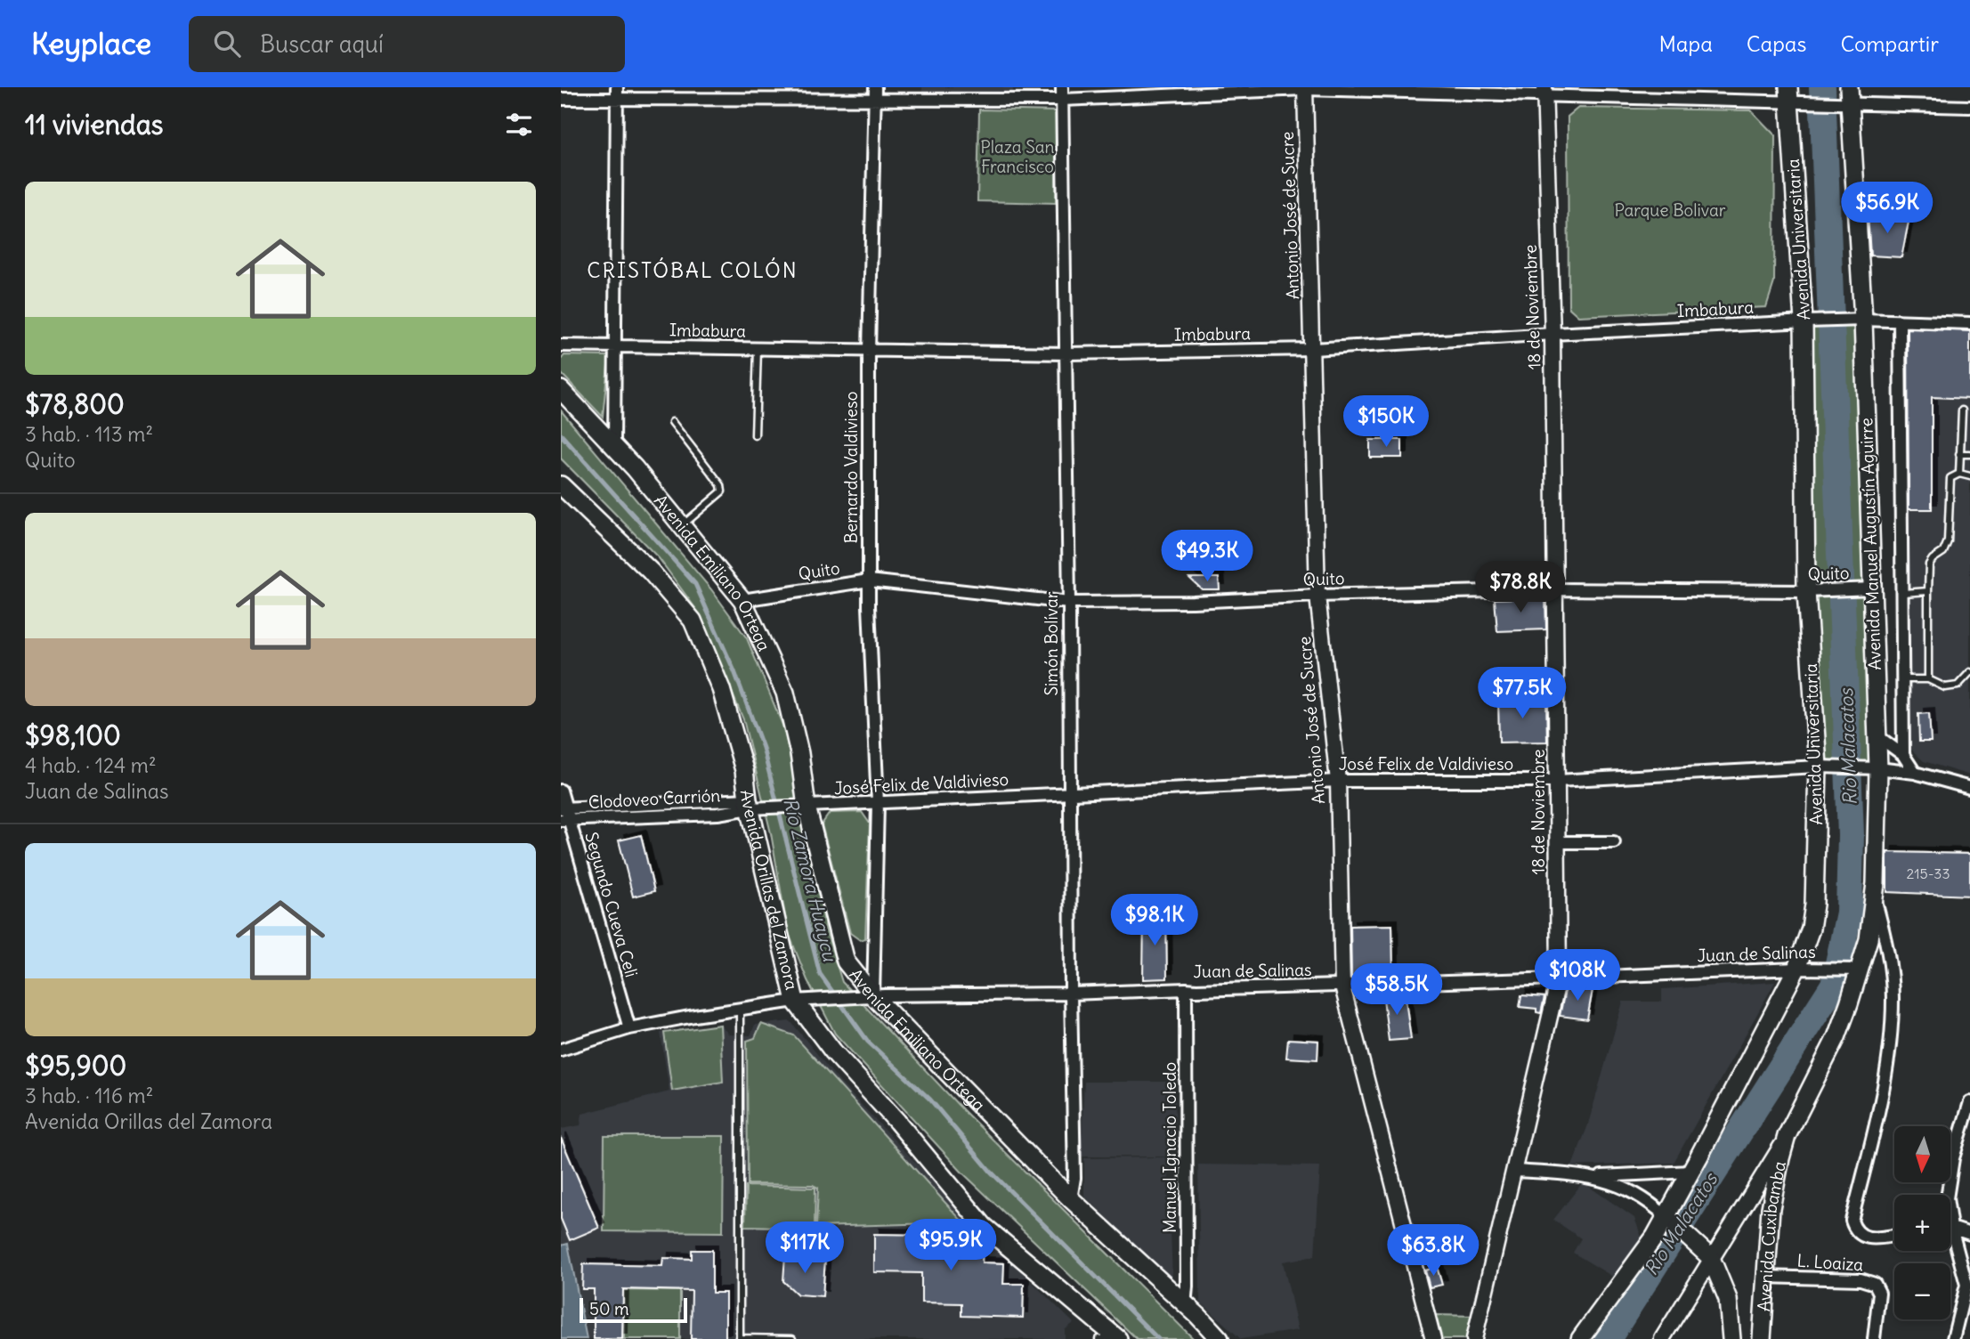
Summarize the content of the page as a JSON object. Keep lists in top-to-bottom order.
{
  "streets": {
    "main road": [
      "Avenida Universitaria",
      "Avenida Manuel Augustín Aguirre",
      "Avenida Emiliano Ortega",
      "Avenida Orillas del Zamora",
      "Avenida Cuxibamba"
    ],
    "street": [
      "Antonio José de Sucre",
      "18 de Noviembre",
      "Imbabura",
      "Bernardo Valdivieso",
      "Quito",
      "Simón Bolívar",
      "José Felix de Valdivieso",
      "Clodoveo Carrión",
      "Segundo Cueva Celi",
      "Juan de Salinas",
      "Manuel Ignacio Toledo",
      "L. Loaiza"
    ]
  },
  "crossings": [
    ["Antonio José de Sucre", "Imbabura"],
    ["Antonio José de Sucre", "Quito"],
    ["Antonio José de Sucre", "José Felix de Valdivieso"],
    ["Antonio José de Sucre", "Juan de Salinas"],
    ["Avenida Universitaria", "Imbabura"],
    ["Avenida Universitaria", "Quito"],
    ["Avenida Universitaria", "José Felix de Valdivieso"],
    ["Avenida Universitaria", "Juan de Salinas"],
    ["18 de Noviembre", "Imbabura"],
    ["18 de Noviembre", "Quito"],
    ["18 de Noviembre", "José Felix de Valdivieso"],
    ["18 de Noviembre", "Juan de Salinas"],
    ["Imbabura", "Bernardo Valdivieso"],
    ["Imbabura", "Avenida Manuel Augustín Aguirre"],
    ["Imbabura", "Simón Bolívar"],
    ["Bernardo Valdivieso", "Quito"],
    ["Bernardo Valdivieso", "Avenida Emiliano Ortega"],
    ["Bernardo Valdivieso", "José Felix de Valdivieso"],
    ["Bernardo Valdivieso", "Juan de Salinas"],
    ["Avenida Manuel Augustín Aguirre", "Quito"],
    ["Avenida Manuel Augustín Aguirre", "José Felix de Valdivieso"],
    ["Avenida Manuel Augustín Aguirre", "Juan de Salinas"],
    ["Quito", "Avenida Emiliano Ortega"],
    ["Quito", "Simón Bolívar"],
    ["Avenida Emiliano Ortega", "Simón Bolívar"],
    ["Avenida Emiliano Ortega", "José Felix de Valdivieso"],
    ["Avenida Emiliano Ortega", "Juan de Salinas"],
    ["Avenida Emiliano Ortega", "Manuel Ignacio Toledo"],
    ["Simón Bolívar", "José Felix de Valdivieso"],
    ["Simón Bolívar", "Juan de Salinas"],
    ["José Felix de Valdivieso", "Clodoveo Carrión"],
    ["José Felix de Valdivieso", "Avenida Orillas del Zamora"],
    ["Clodoveo Carrión", "Avenida Orillas del Zamora"],
    ["Clodoveo Carrión", "Segundo Cueva Celi"],
    ["Avenida Orillas del Zamora", "Juan de Salinas"],
    ["Segundo Cueva Celi", "Juan de Salinas"],
    ["Juan de Salinas", "Manuel Ignacio Toledo"],
    ["Avenida Cuxibamba", "L. Loaiza"]
  ],
  "districts": ["CRISTÓBAL COLÓN"],
  "water": ["Rio Malacatos", "Río Zamora Huaycu"],
  "parks": ["Plaza San Francisco", "Parque Bolivar"],
  "house_numbers": ["215-33"],
  "scale_bar": "50 m",
  "north": "bottom",
  "page": {
    "header": "Keyplace",
    "search": "Buscar aquí",
    "nav": ["Mapa", "Capas", "Compartir"],
    "heading": "11 viviendas",
    "list": [
      {
        "name": "$78,800",
        "note": "3 hab. · 113 m² · Quito"
      },
      {
        "name": "$98,100",
        "note": "4 hab. · 124 m² · Juan de Salinas"
      },
      {
        "name": "$95,900",
        "note": "3 hab. · 116 m² · Avenida Orillas del Zamora"
      }
    ],
    "price": [
      "$56.9K",
      "$150K",
      "$49.3K",
      "$78.8K",
      "$77.5K",
      "$98.1K",
      "$108K",
      "$58.5K",
      "$95.9K",
      "$117K",
      "$63.8K"
    ],
    "map_buttons": ["+", "−"],
    "scale": "50 m"
  }
}
